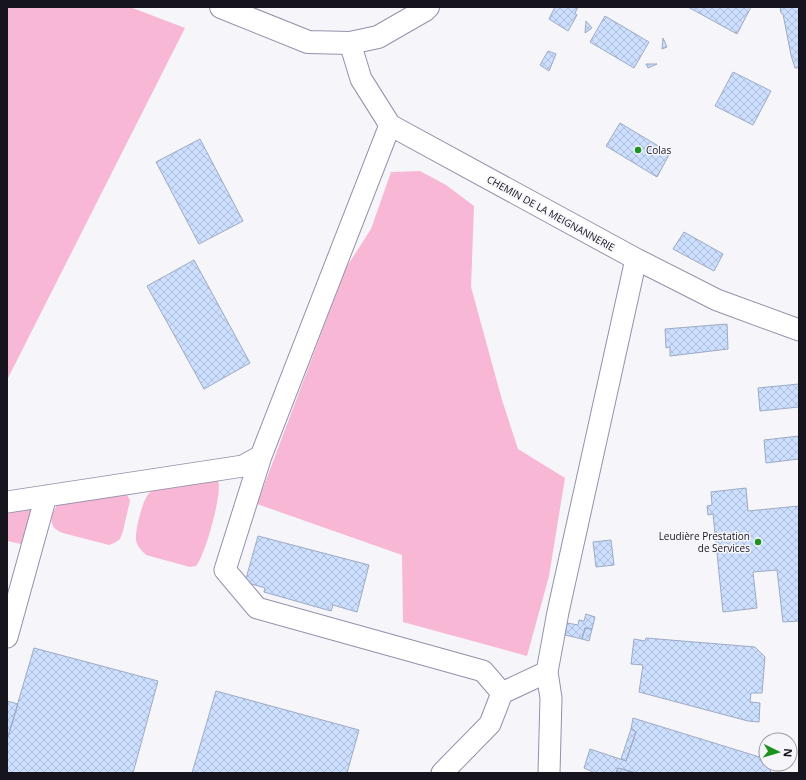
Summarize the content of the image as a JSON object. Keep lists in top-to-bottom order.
{
  "streets": {
    "street": ["CHEMIN DE LA MEIGNANNERIE"]
  },
  "places": ["Colas", "Leudière Prestation de Services"],
  "north": "right"
}
